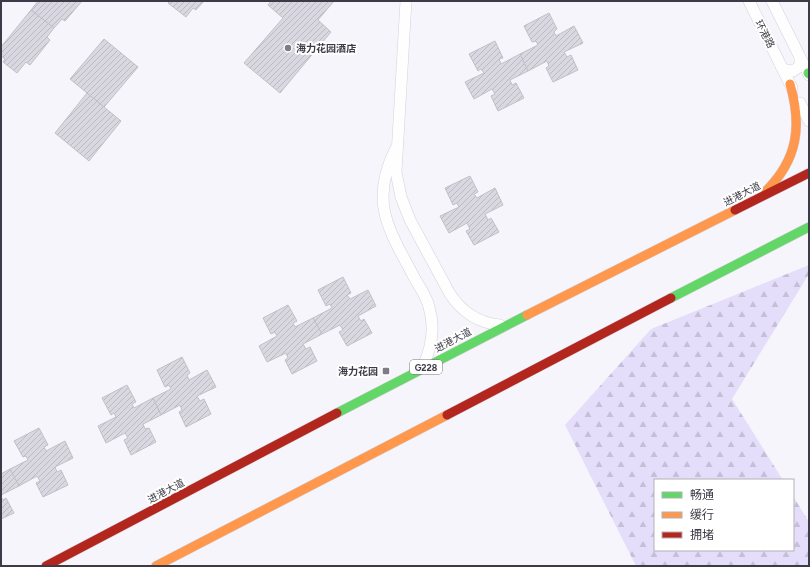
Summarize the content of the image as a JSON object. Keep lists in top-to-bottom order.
{
  "streets": {
    "highway": ["进港大道", "G228"],
    "street": ["环港路"]
  },
  "places": {
    "other": ["海力花园酒店"],
    "transit": ["海力花园"]
  },
  "legend": ["畅通", "缓行", "拥堵"]
}
